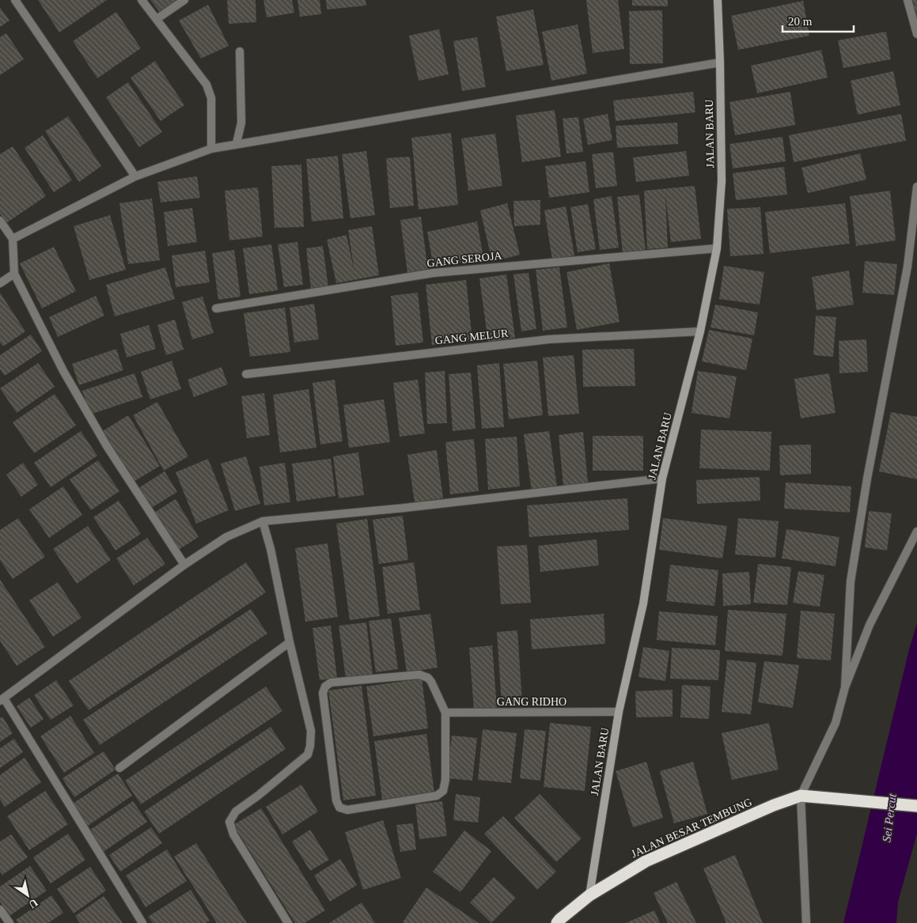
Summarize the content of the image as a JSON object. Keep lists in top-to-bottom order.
{
  "streets": {
    "highway": ["JALAN BESAR TEMBUNG"],
    "main road": ["JALAN BARU"],
    "street": ["GANG SEROJA", "GANG MELUR", "GANG RIDHO"]
  },
  "crossings": [
    ["JALAN BARU", "GANG SEROJA"],
    ["JALAN BARU", "GANG MELUR"],
    ["JALAN BARU", "GANG RIDHO"],
    ["JALAN BARU", "JALAN BESAR TEMBUNG"]
  ],
  "water": ["Sei Percut"],
  "scale_bar": "20 m",
  "north": "bottom right"
}
